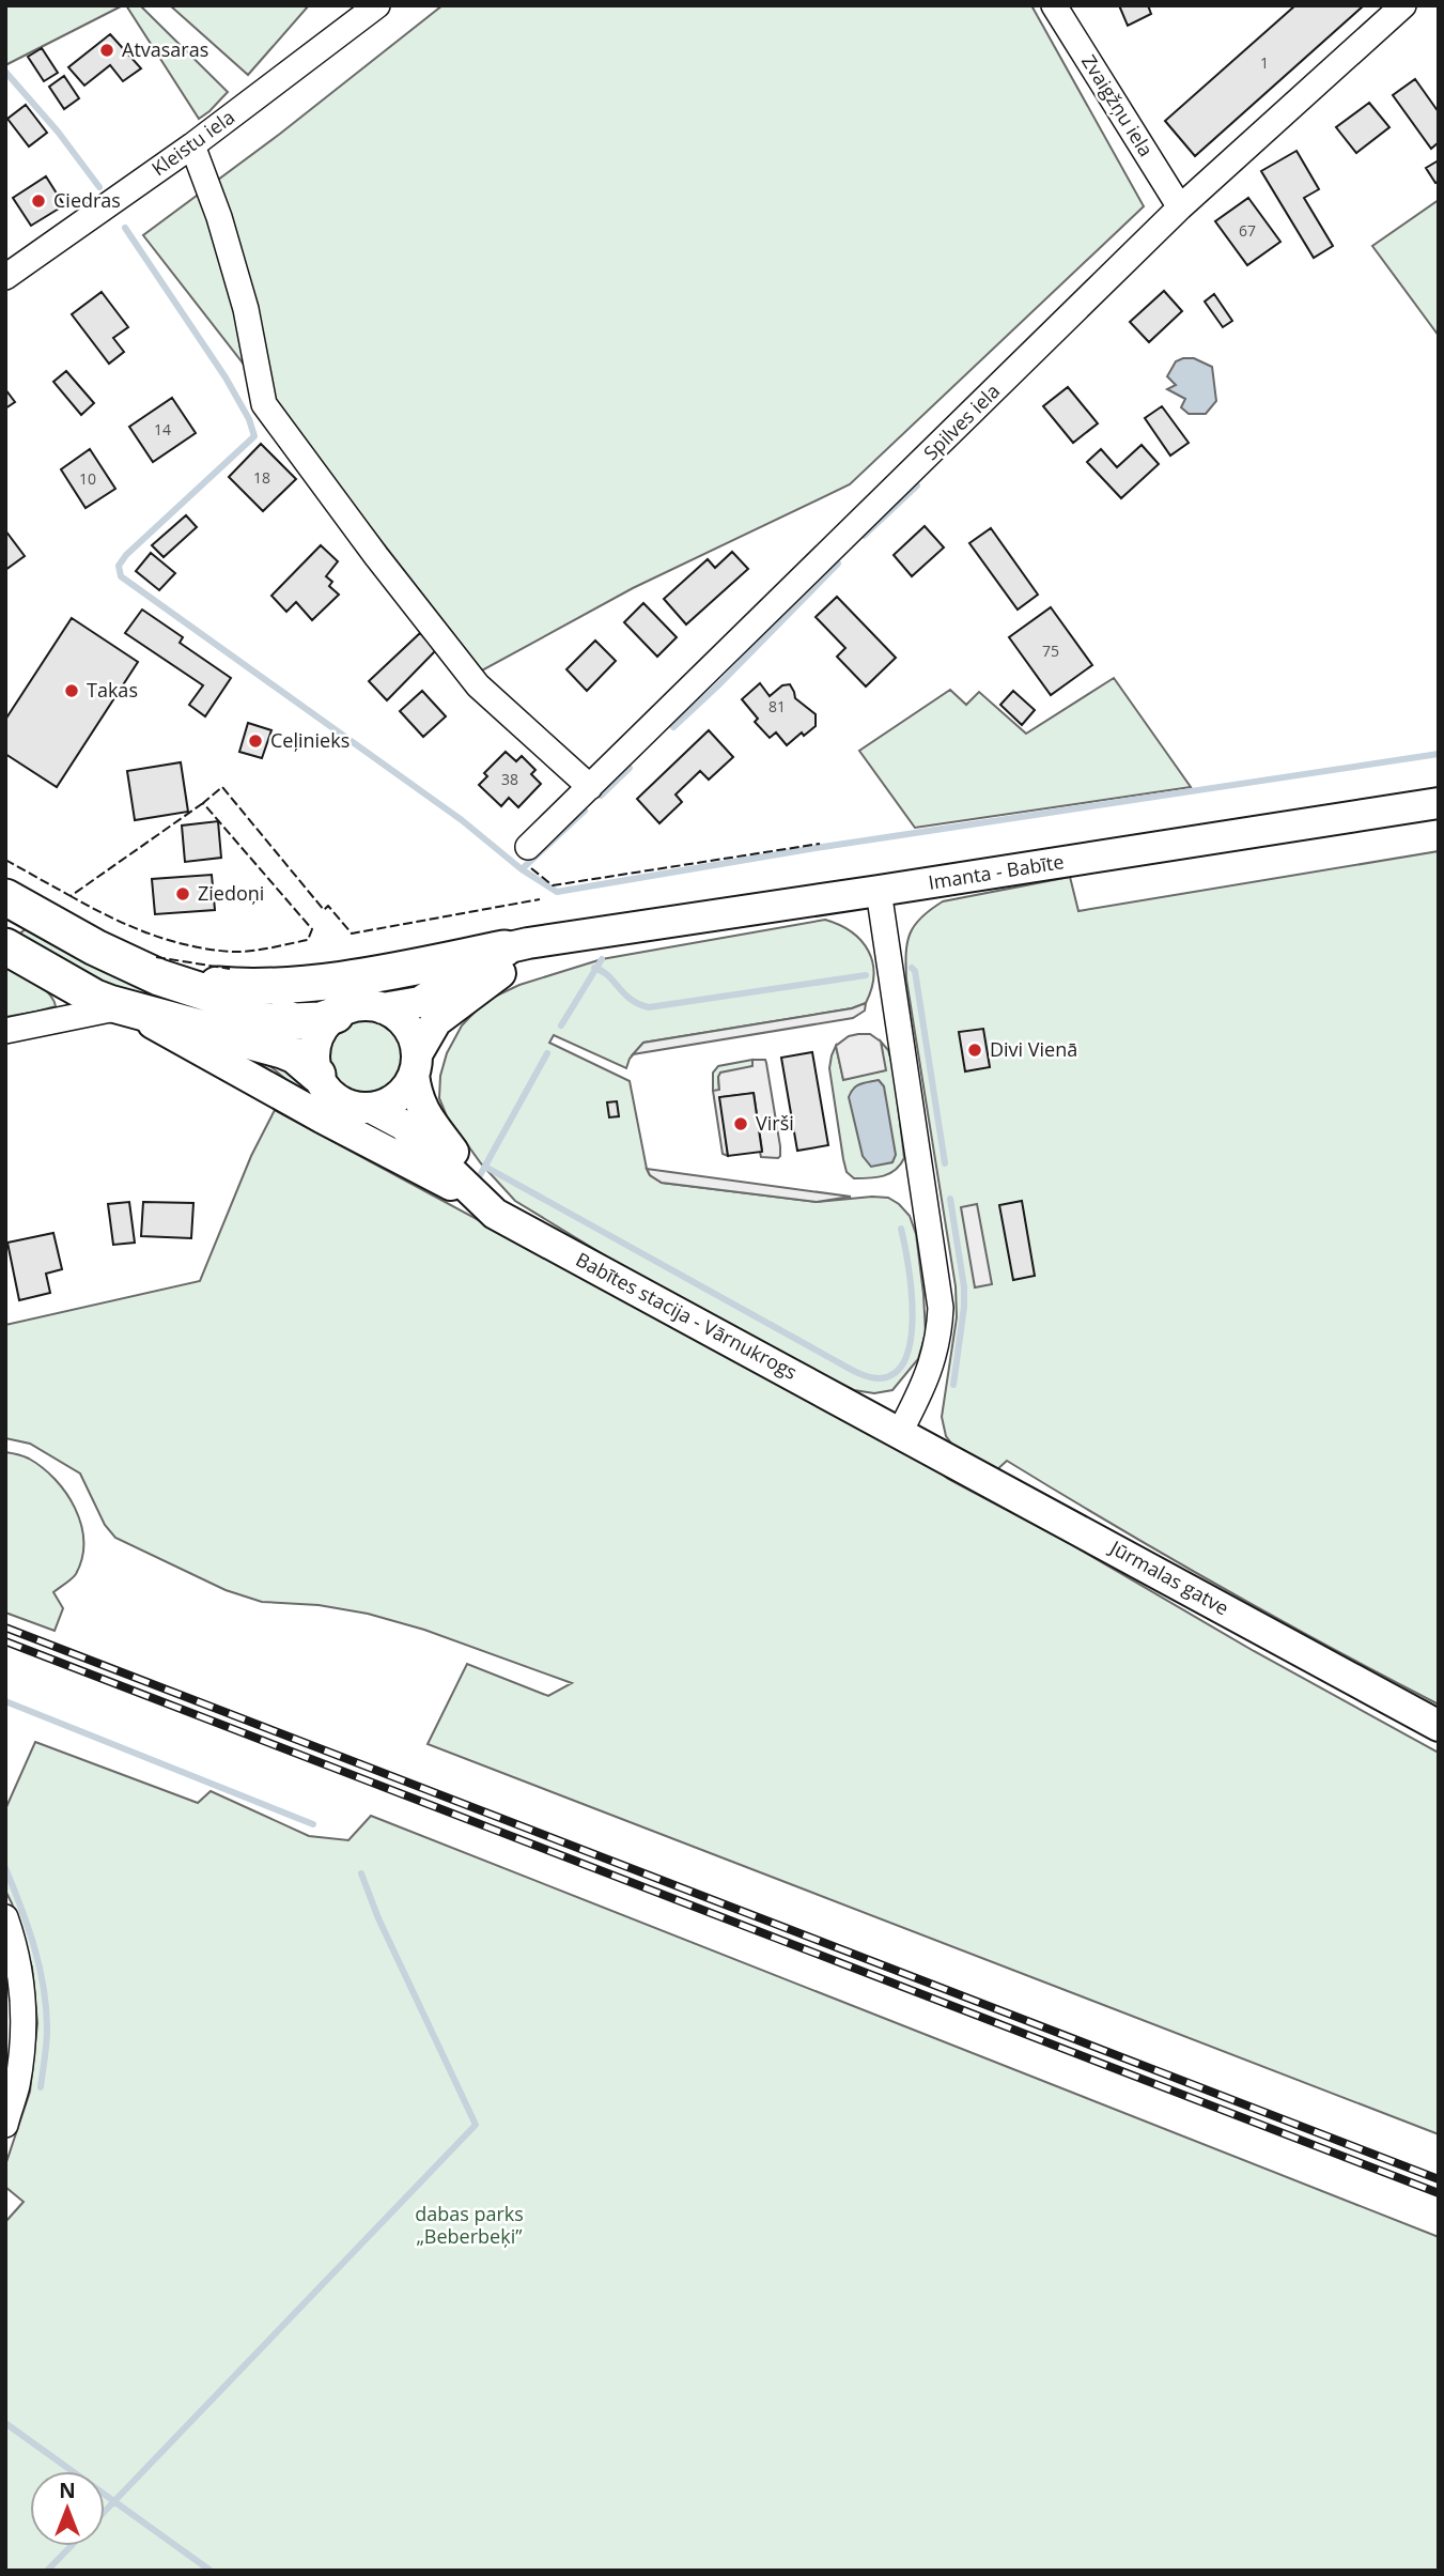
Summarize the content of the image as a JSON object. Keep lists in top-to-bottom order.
{
  "streets": {
    "main road": ["Imanta - Babīte", "Babītes stacija - Vārnukrogs", "Jūrmalas gatve"],
    "street": ["Zvaigžņu iela", "Kleistu iela", "Spilves iela"]
  },
  "crossings": [
    ["Zvaigžņu iela", "Spilves iela"],
    ["Imanta - Babīte", "Babītes stacija - Vārnukrogs"],
    ["Babītes stacija - Vārnukrogs", "Jūrmalas gatve"]
  ],
  "parks": ["dabas parks „Beberbeķi”"],
  "places": [
    "Atvasaras",
    "Ciedras",
    "Takas",
    "Ceļinieks",
    "Ziedoņi",
    "Divi Vienā",
    "Virši"
  ],
  "house_numbers": [
    "1",
    "67",
    "14",
    "18",
    "10",
    "75",
    "81",
    "38"
  ],
  "north": "top"
}
